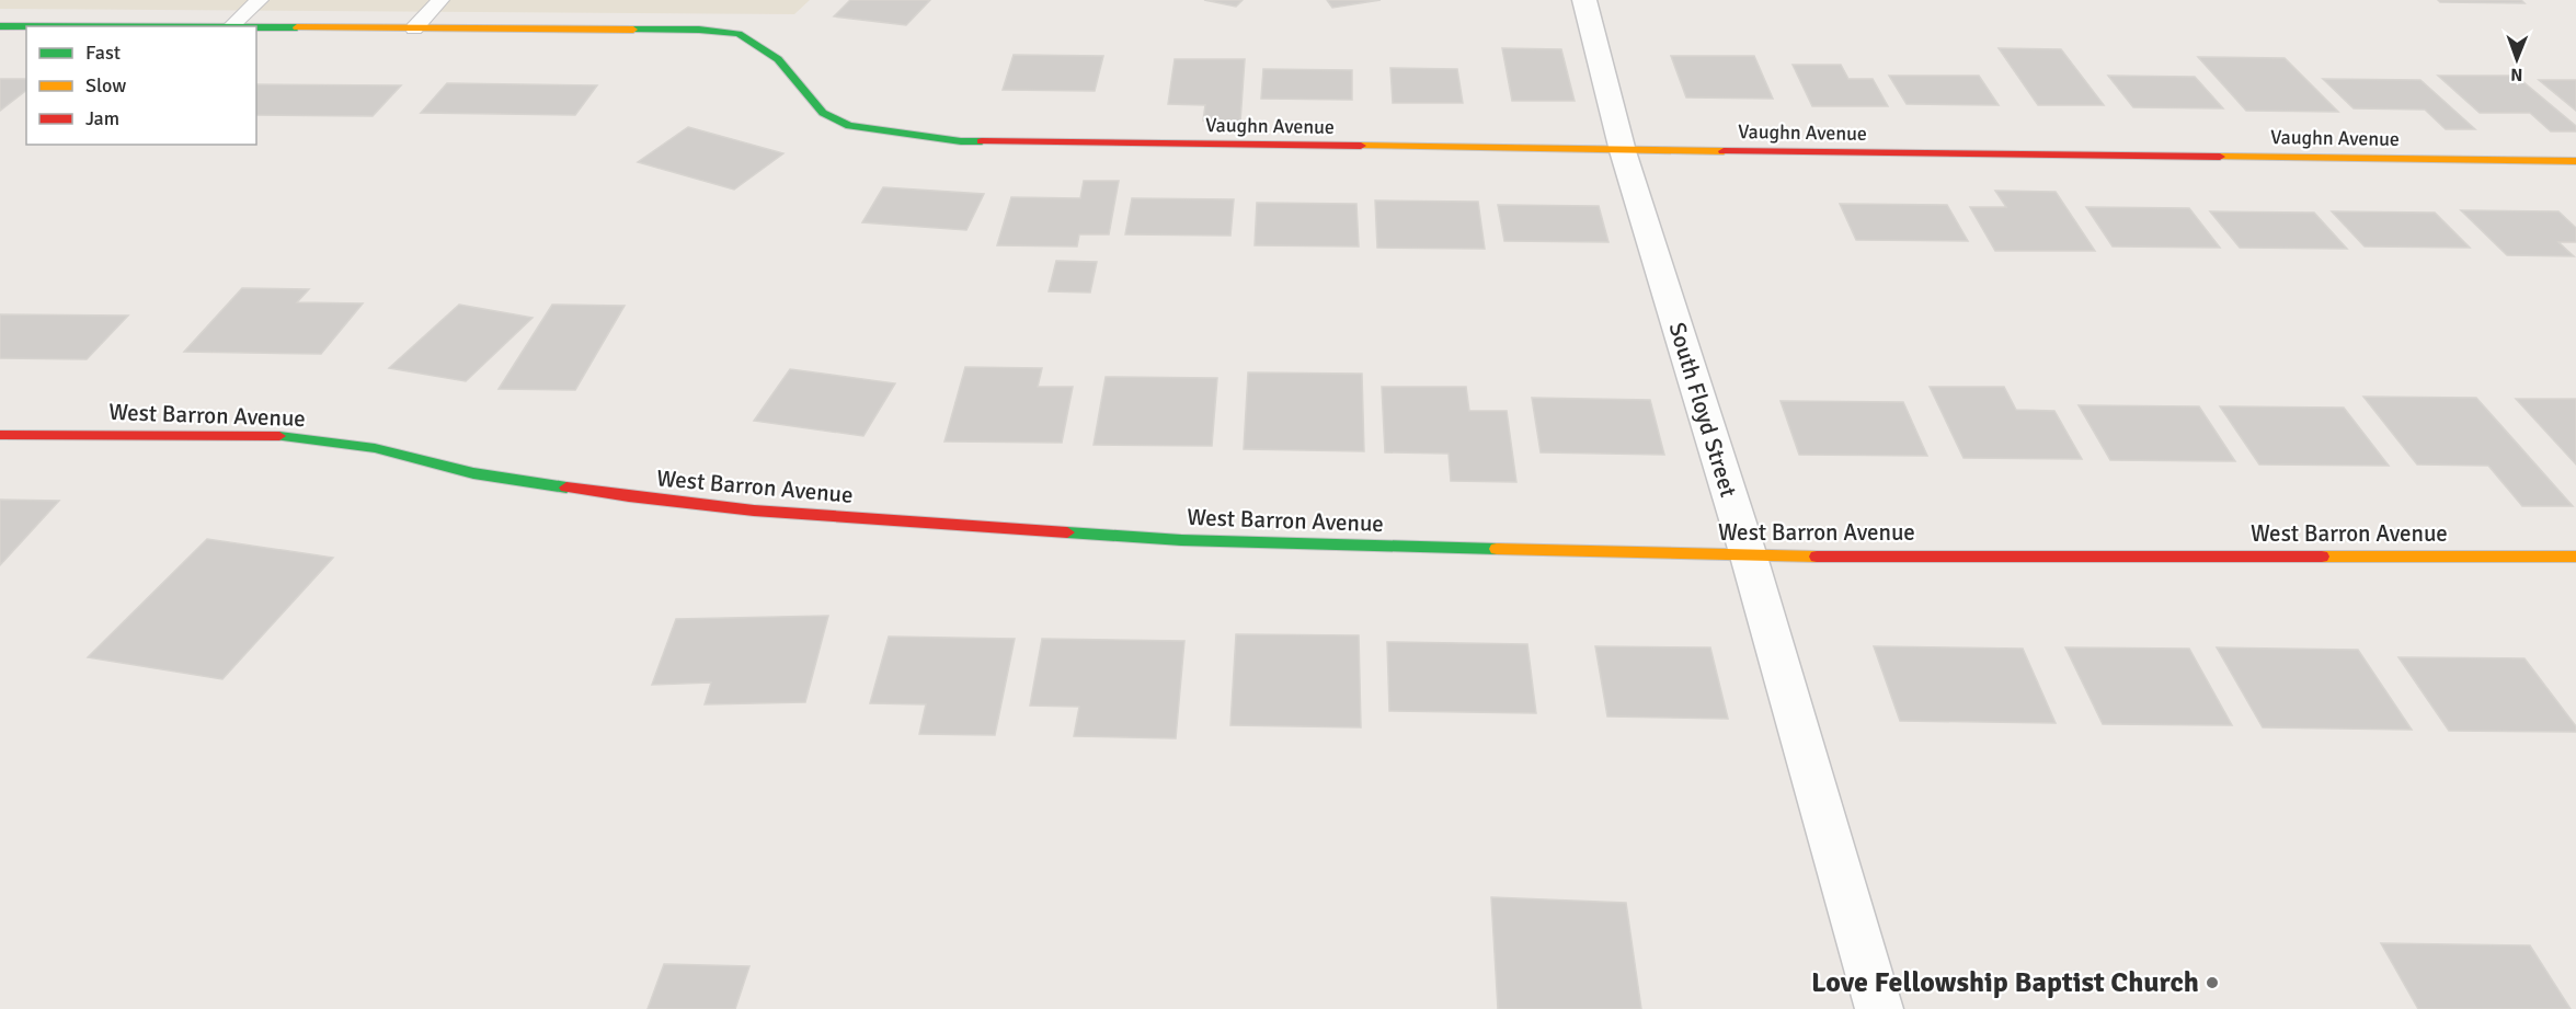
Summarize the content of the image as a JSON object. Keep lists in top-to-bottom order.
{
  "streets": {
    "street": ["Vaughn Avenue", "South Floyd Street", "West Barron Avenue"]
  },
  "crossings": [
    ["Vaughn Avenue", "South Floyd Street"],
    ["South Floyd Street", "West Barron Avenue"]
  ],
  "places": ["Love Fellowship Baptist Church"],
  "legend": ["Fast", "Slow", "Jam"],
  "north": "bottom"
}
